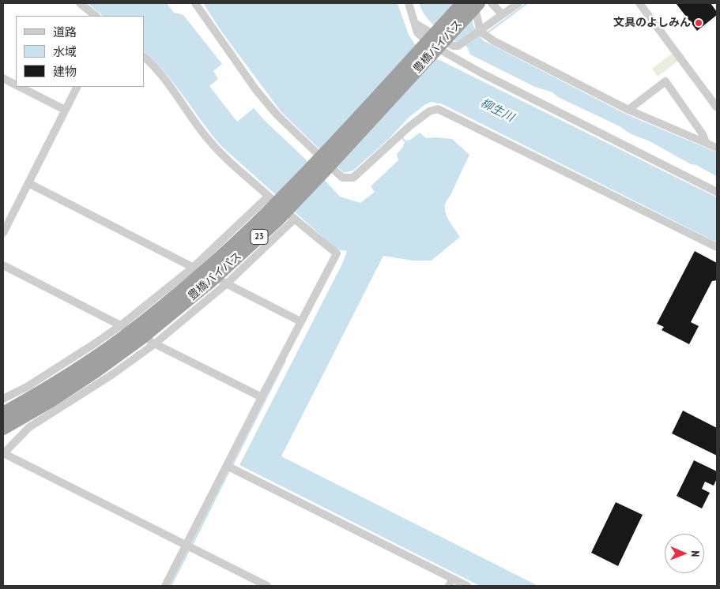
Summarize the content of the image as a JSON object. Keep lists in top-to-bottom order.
{
  "streets": {
    "highway": ["豊橋バイパス", "23"]
  },
  "water": ["柳生川"],
  "places": ["文具のよしみん"],
  "legend": ["道路", "水域", "建物"],
  "north": "right"
}
